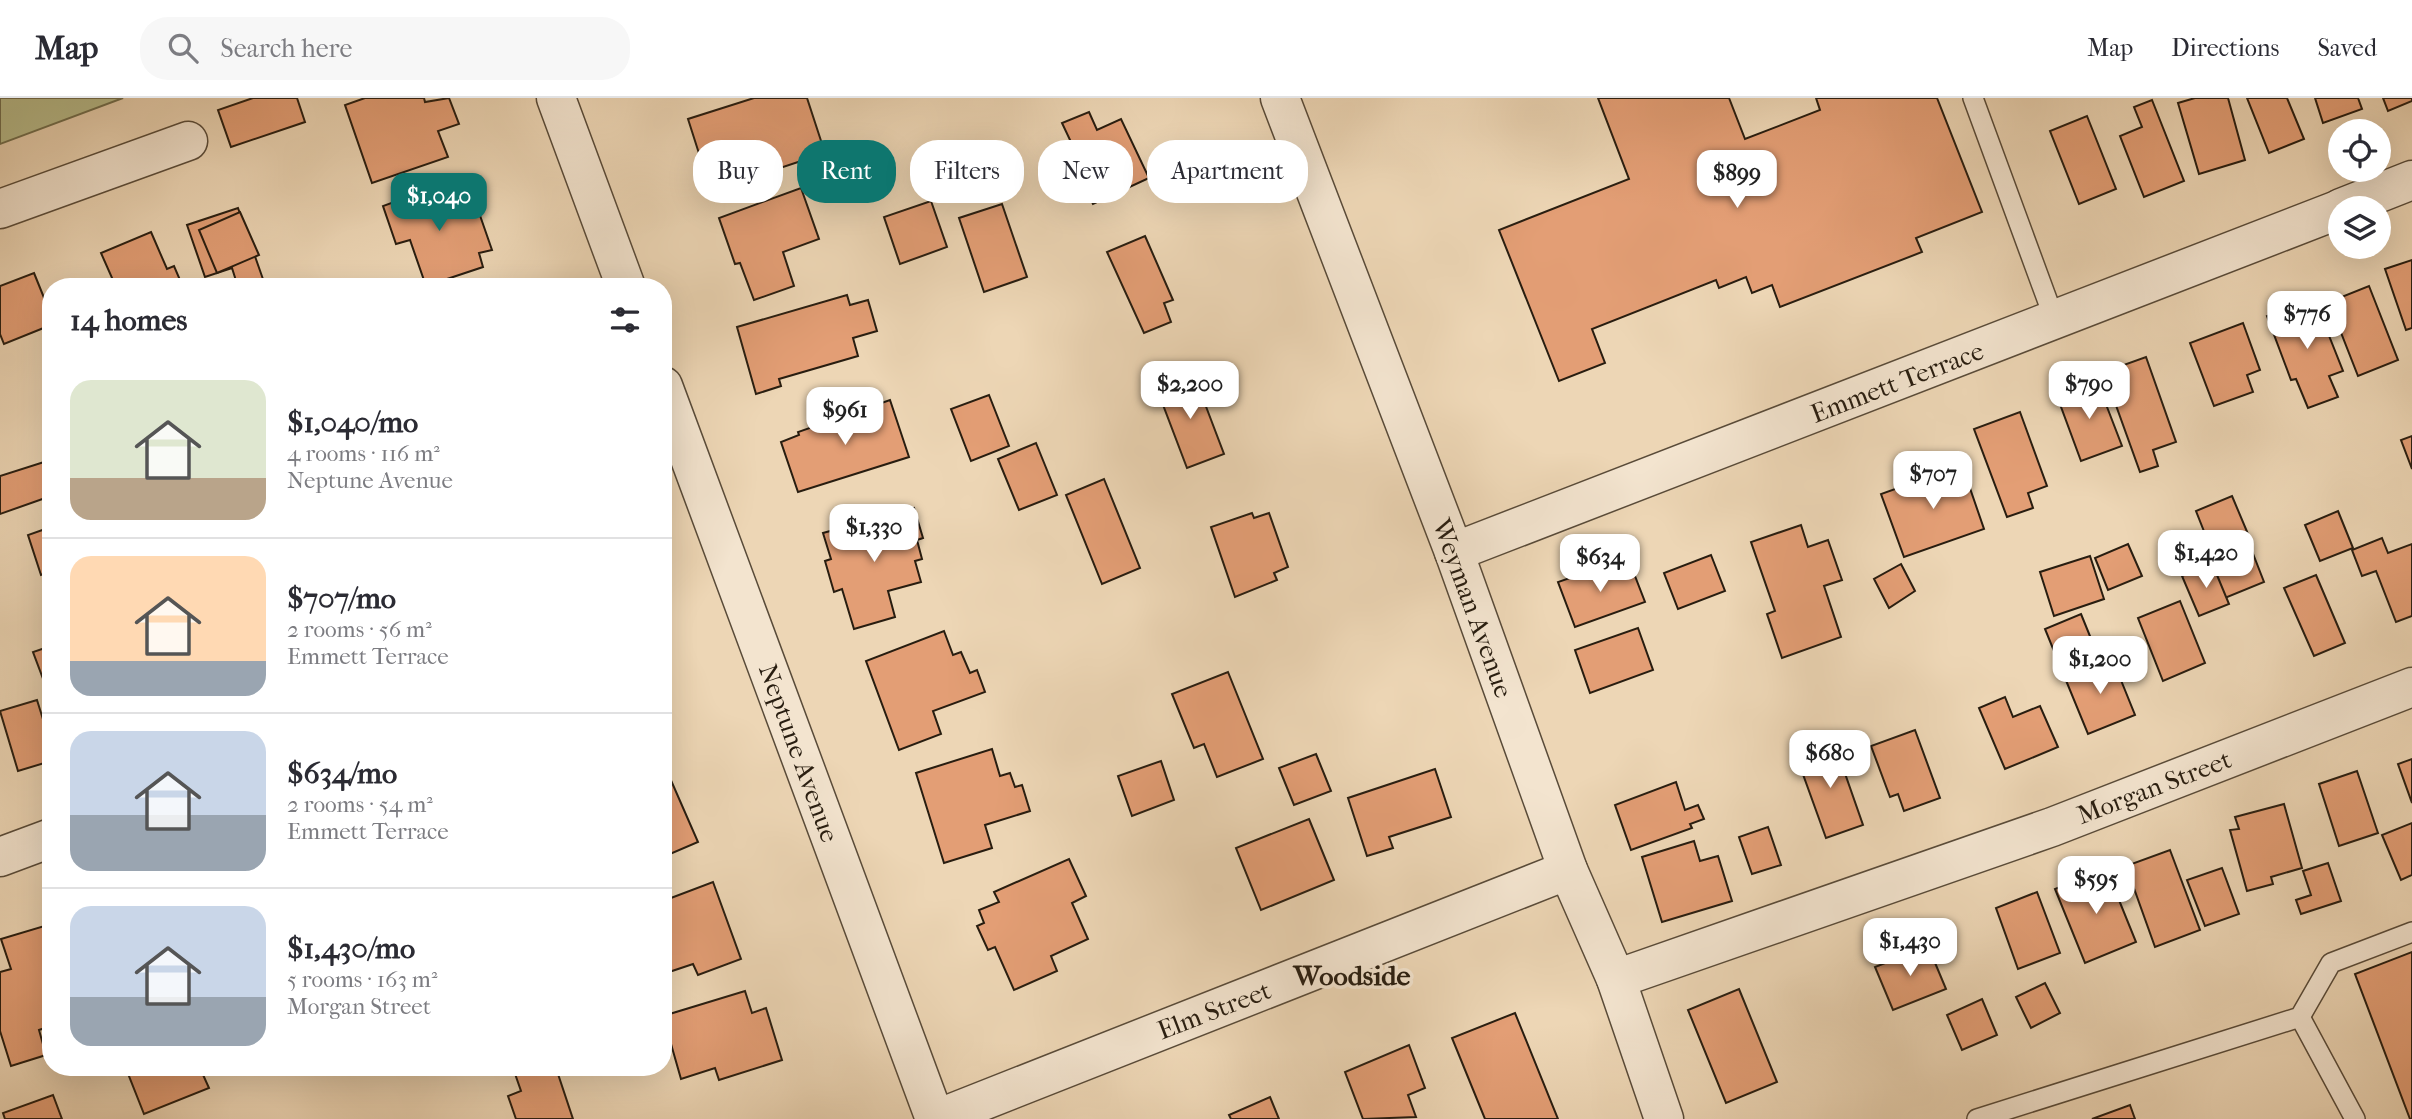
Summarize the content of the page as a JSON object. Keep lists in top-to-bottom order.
{
  "streets": {
    "street": [
      "Emmett Terrace",
      "Weyman Avenue",
      "Neptune Avenue",
      "Morgan Street",
      "Elm Street"
    ]
  },
  "crossings": [
    ["Emmett Terrace", "Weyman Avenue"],
    ["Weyman Avenue", "Morgan Street"],
    ["Weyman Avenue", "Elm Street"],
    ["Neptune Avenue", "Elm Street"]
  ],
  "districts": ["Woodside"],
  "page": {
    "header": "Map",
    "search": "Search here",
    "nav": ["Map", "Directions", "Saved"],
    "chip": [
      "Buy",
      "Rent",
      "Filters",
      "New",
      "Apartment"
    ],
    "price": [
      "$899",
      "$1,040",
      "$776",
      "$2,200",
      "$790",
      "$961",
      "$707",
      "$1,330",
      "$1,420",
      "$634",
      "$1,200",
      "$680",
      "$595",
      "$1,430"
    ],
    "heading": "14 homes",
    "list": [
      {
        "name": "$1,040/mo",
        "note": "4 rooms · 116 m² · Neptune Avenue"
      },
      {
        "name": "$707/mo",
        "note": "2 rooms · 56 m² · Emmett Terrace"
      },
      {
        "name": "$634/mo",
        "note": "2 rooms · 54 m² · Emmett Terrace"
      },
      {
        "name": "$1,430/mo",
        "note": "5 rooms · 163 m² · Morgan Street"
      }
    ]
  }
}
